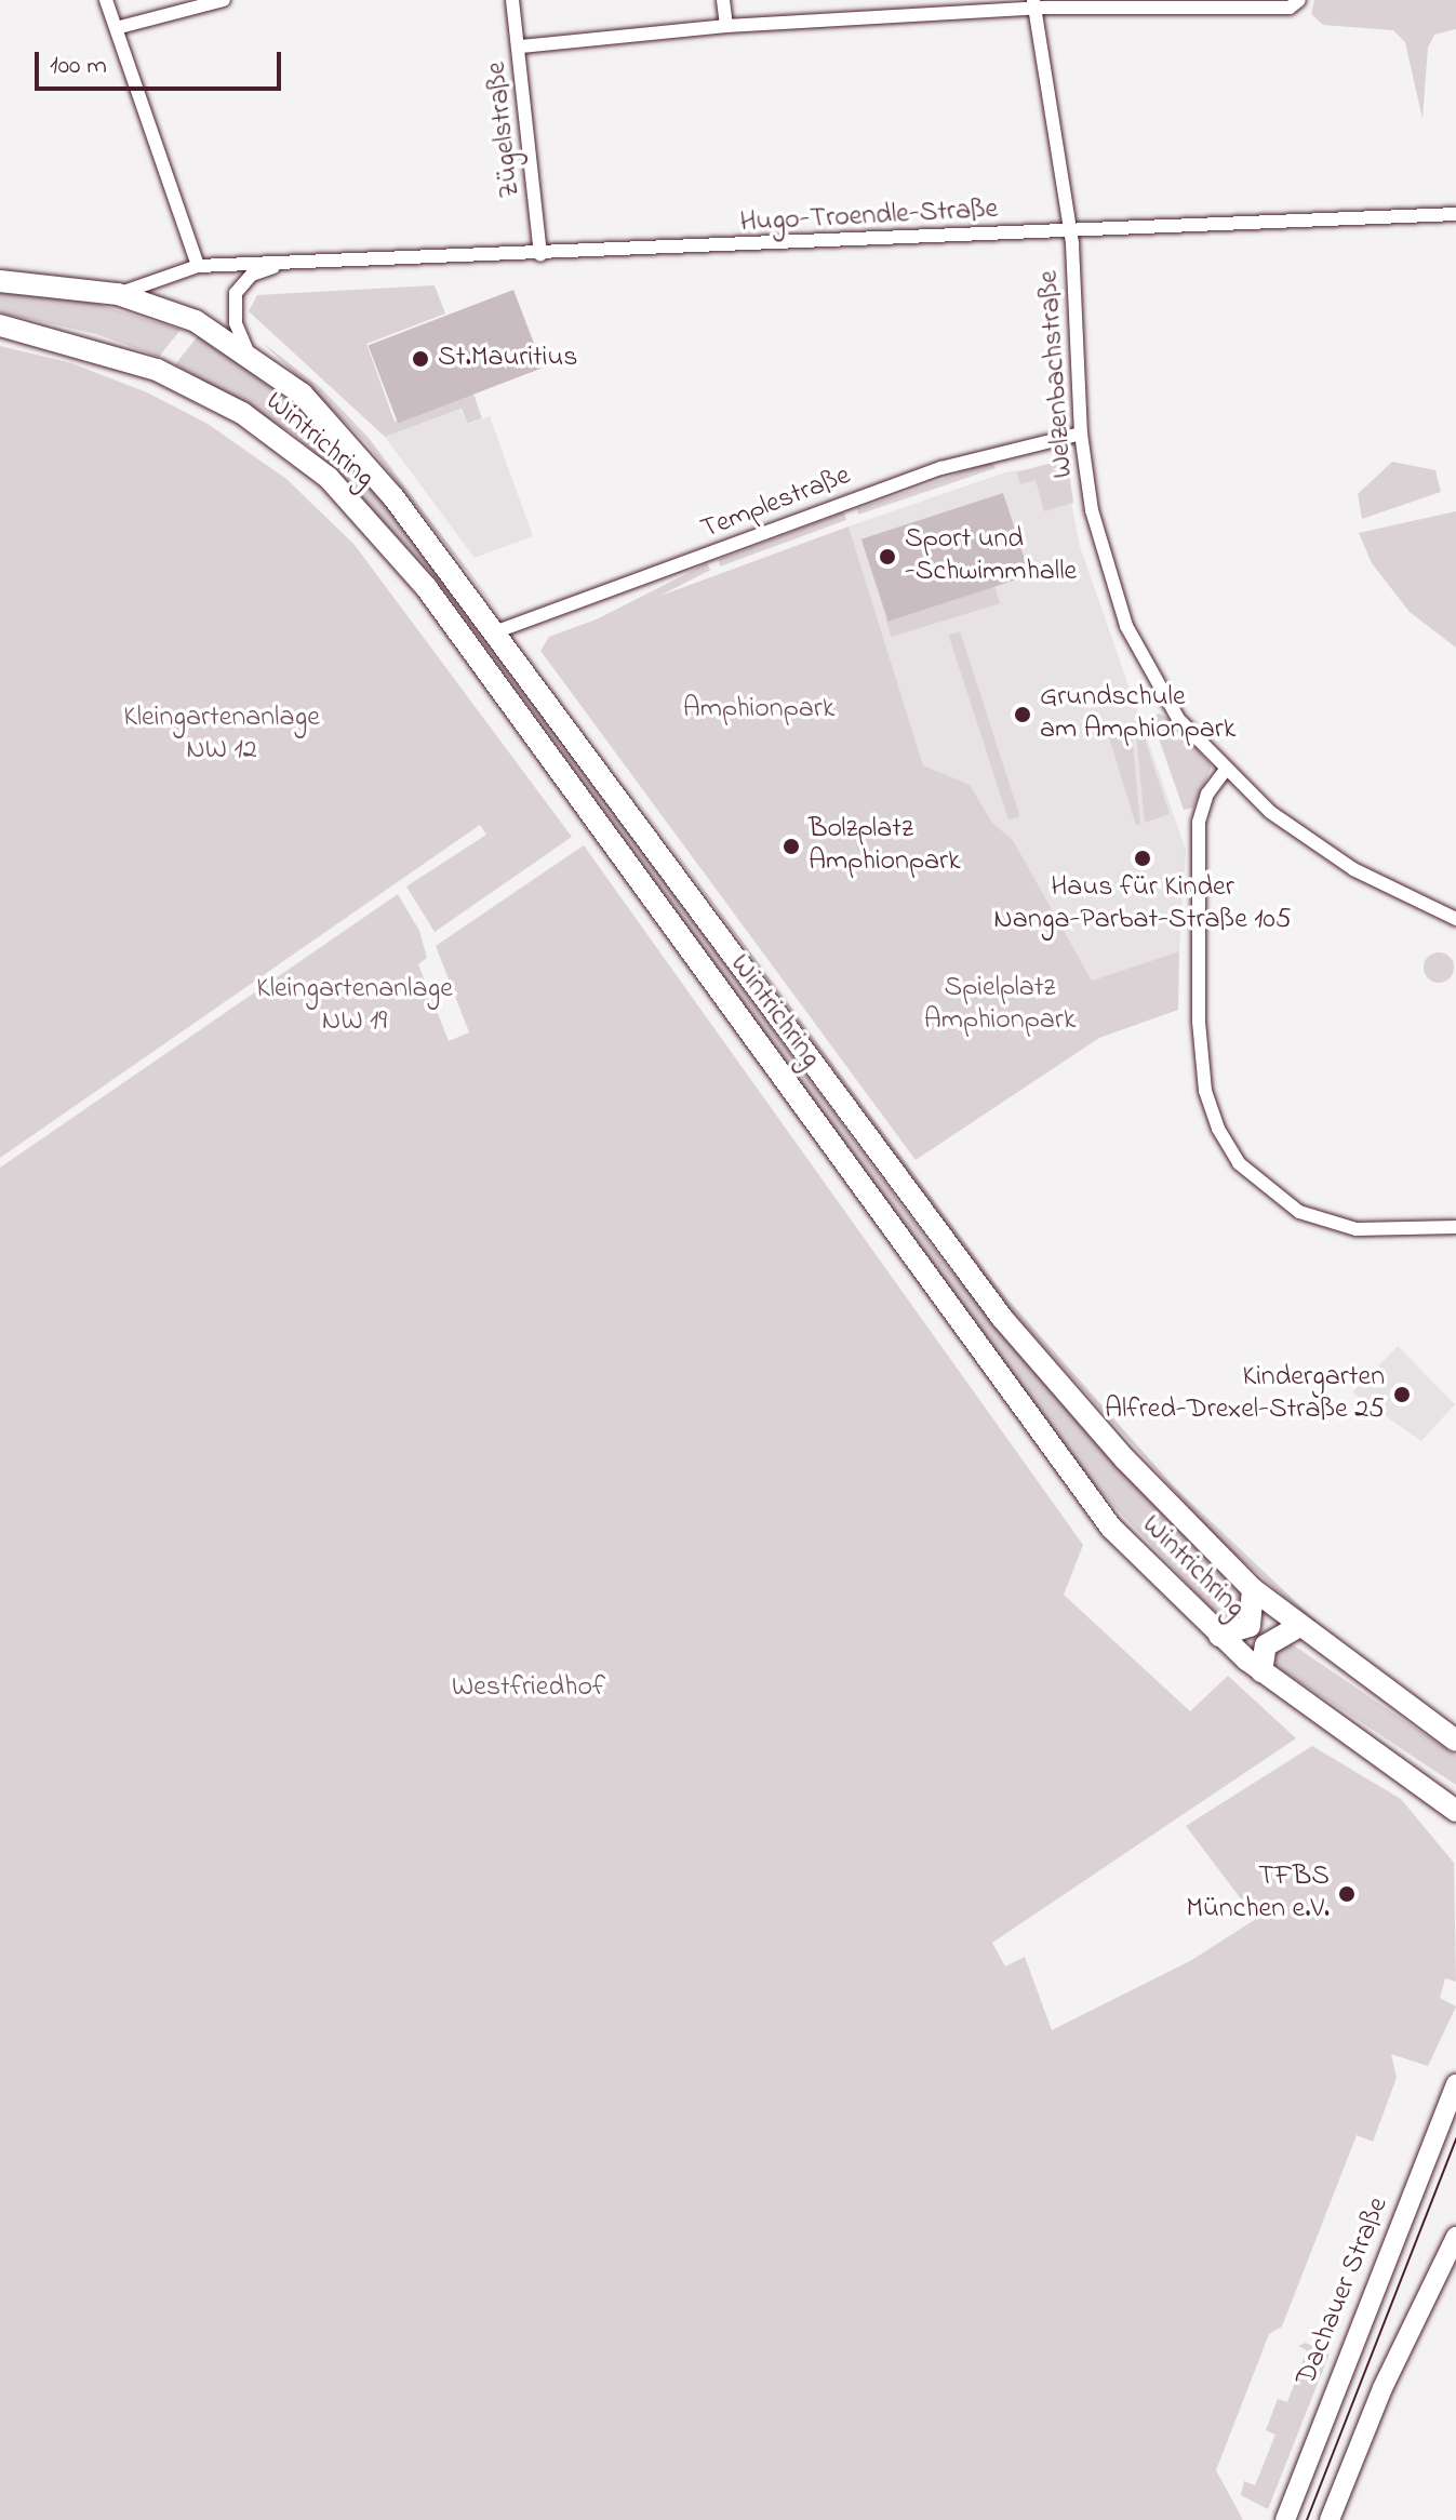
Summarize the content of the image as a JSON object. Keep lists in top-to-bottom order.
{
  "streets": {
    "main road": ["Wintrichring", "Dachauer Straße"],
    "street": [
      "Zügelstraße",
      "Hugo-Troendle-Straße",
      "Welzenbachstraße",
      "Templestraße"
    ]
  },
  "crossings": [
    ["Zügelstraße", "Hugo-Troendle-Straße"],
    ["Hugo-Troendle-Straße", "Welzenbachstraße"],
    ["Hugo-Troendle-Straße", "Wintrichring"],
    ["Welzenbachstraße", "Templestraße"],
    ["Wintrichring", "Templestraße"]
  ],
  "parks": [
    "Amphionpark",
    "Kleingartenanlage NW 12",
    "Spielplatz Amphionpark",
    "Kleingartenanlage NW 19",
    "Westfriedhof"
  ],
  "places": [
    "St.Mauritius",
    "Sport und -Schwimmhalle",
    "Grundschule am Amphionpark",
    "Bolzplatz Amphionpark",
    "Haus für Kinder Nanga-Parbat-Straße 105",
    "Kindergarten Alfred-Drexel-Straße 25",
    "TFBS München e.V."
  ],
  "scale_bar": "100 m"
}
